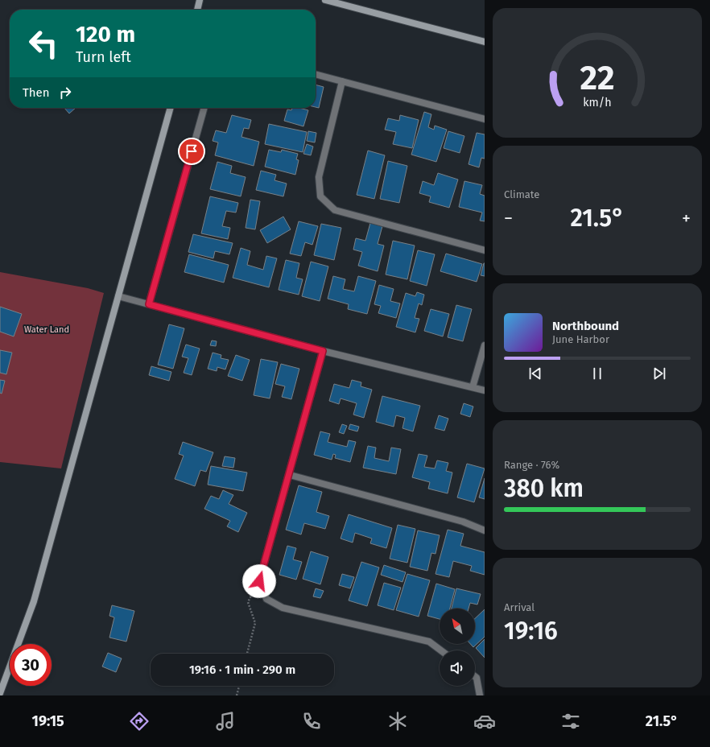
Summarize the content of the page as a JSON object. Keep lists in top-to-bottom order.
{
  "parks": ["Water Land"],
  "north": "top left",
  "page": {
    "turn": ["120 m", "Turn left"],
    "then": "Then",
    "tile": [
      "Climate",
      ["Range · 76%", "380 km"],
      ["Arrival", "19:16"]
    ],
    "heat": ["−", "21.5°", "+"],
    "song": ["Northbound", "June Harbor"],
    "limit": "30",
    "trip": "19:16 · 1 min · 290 m",
    "tabs": ["19:15", "21.5°"],
    "gauge": ["22", "km/h"]
  }
}
